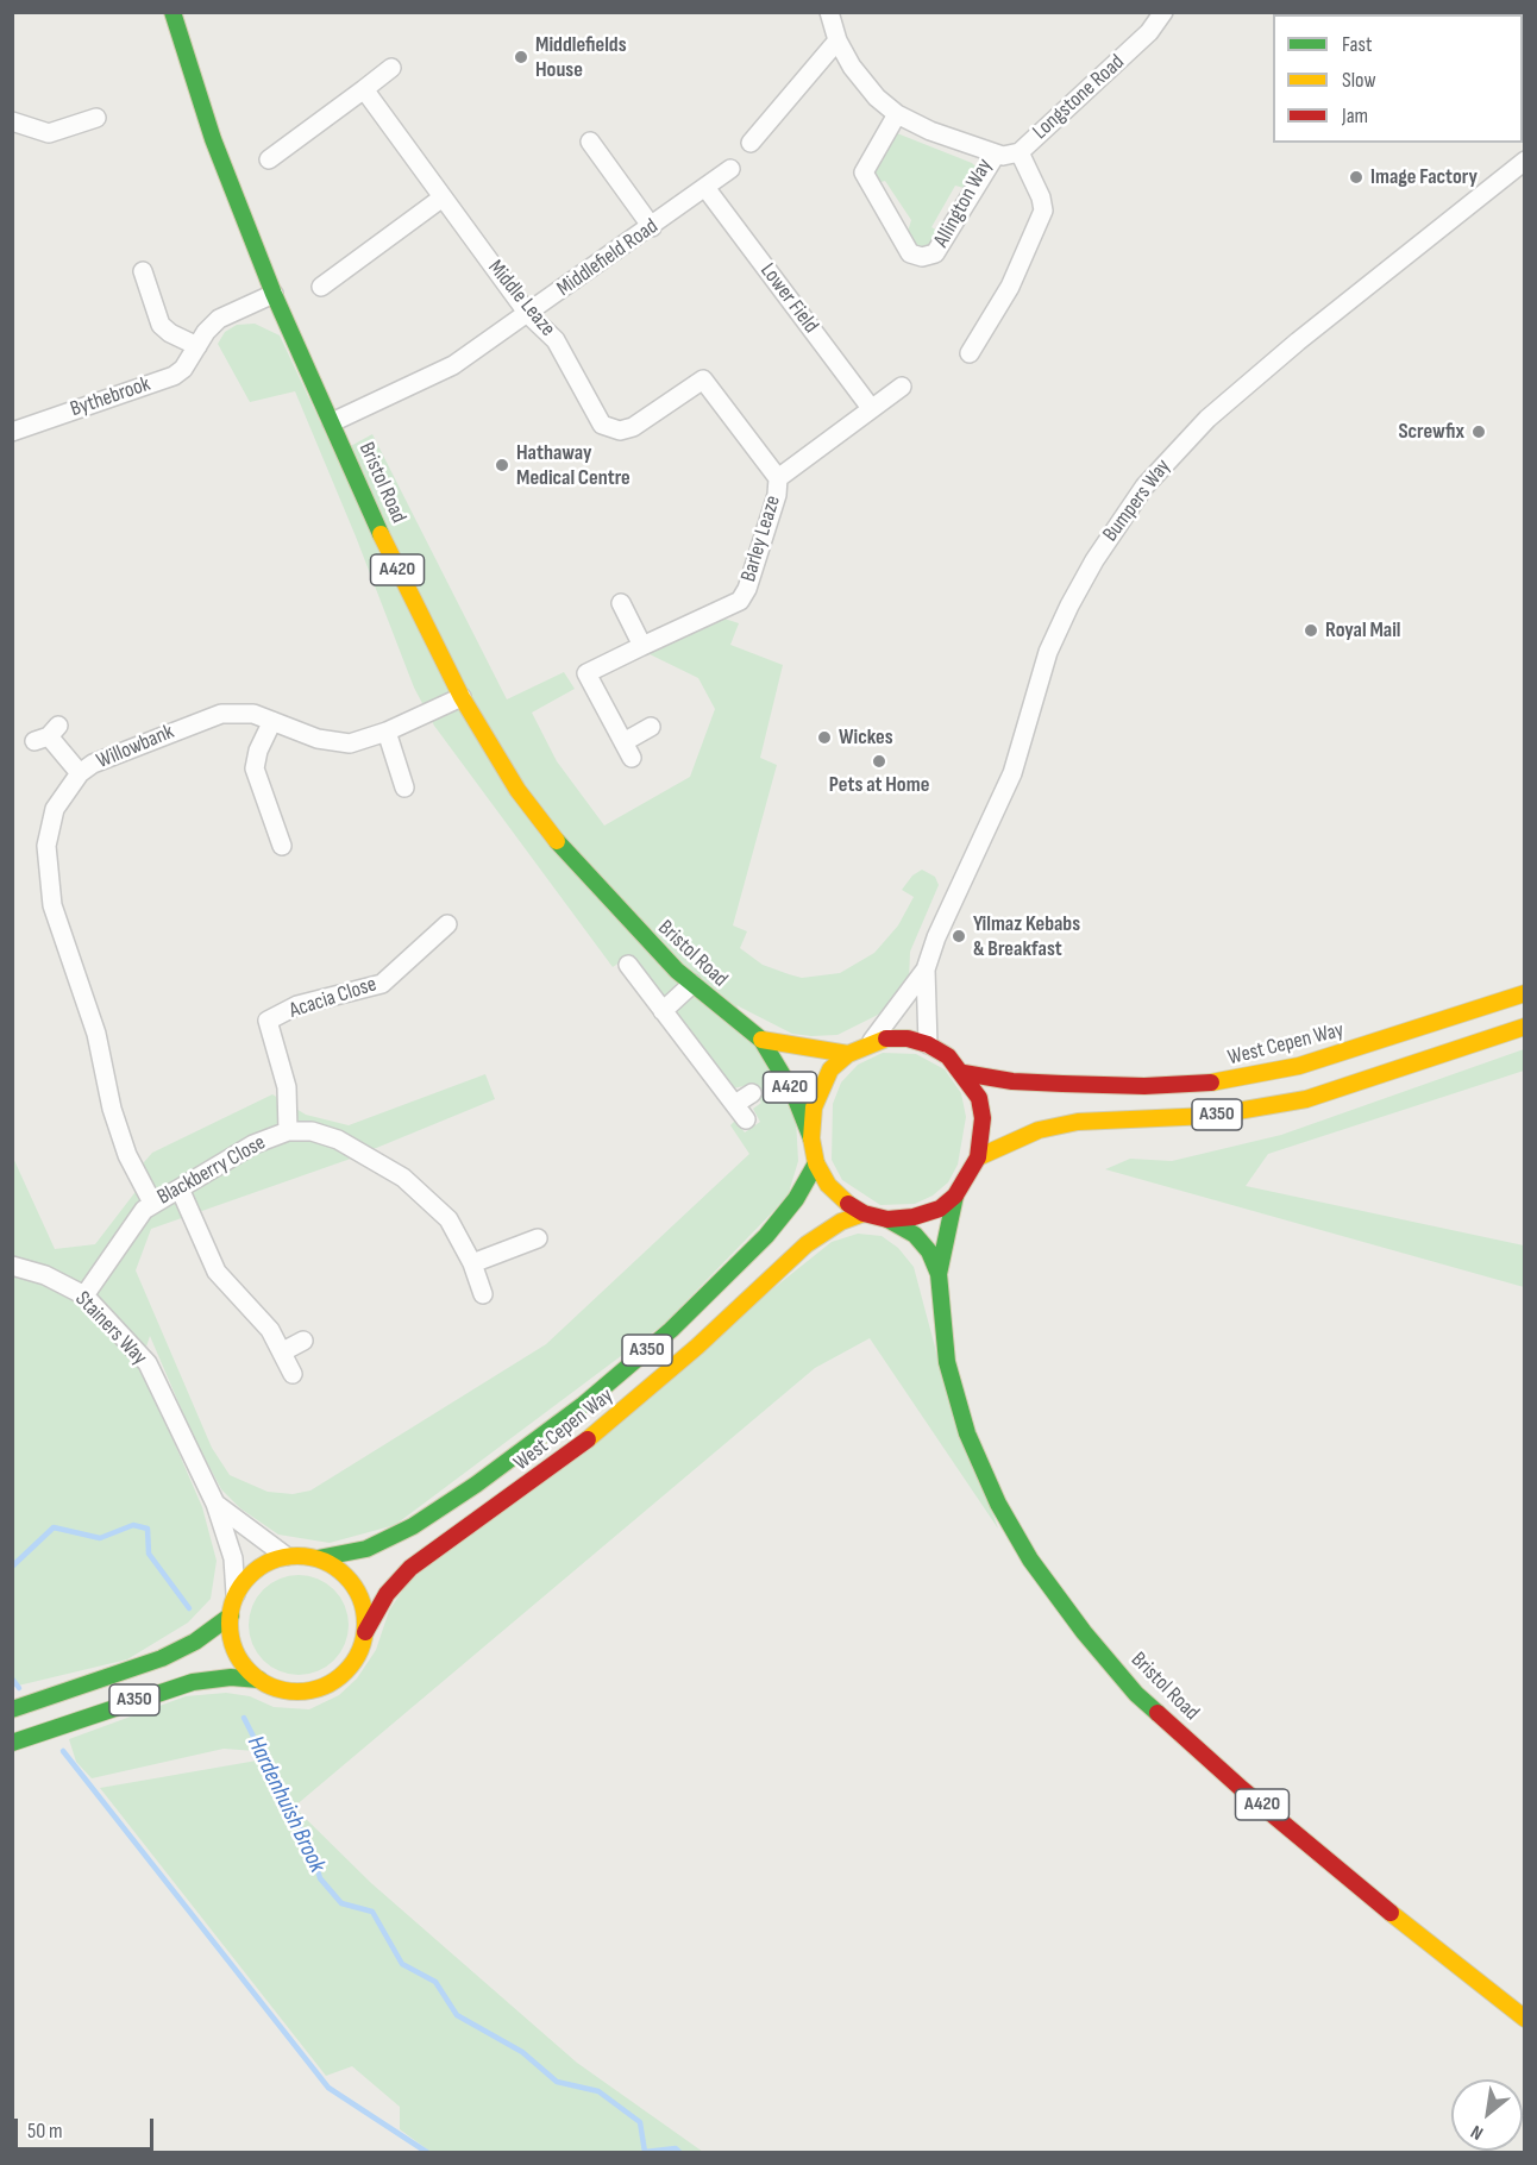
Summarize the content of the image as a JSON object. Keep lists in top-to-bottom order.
{
  "streets": {
    "main road": [
      "Bristol Road",
      "A420",
      "West Cepen Way",
      "A350"
    ],
    "street": [
      "Longstone Road",
      "Allington Way",
      "Middlefield Road",
      "Middle Leaze",
      "Lower Field",
      "Bythebrook",
      "Bumpers Way",
      "Barley Leaze",
      "Willowbank",
      "Acacia Close",
      "Blackberry Close",
      "Stainers Way"
    ]
  },
  "crossings": [
    ["Longstone Road", "Allington Way"],
    ["Middlefield Road", "Middle Leaze"],
    ["Middlefield Road", "Lower Field"],
    ["Middlefield Road", "Bristol Road"],
    ["Middle Leaze", "Barley Leaze"],
    ["Lower Field", "Barley Leaze"],
    ["Bythebrook", "Bristol Road"],
    ["Bristol Road", "Bumpers Way"],
    ["Bristol Road", "Willowbank"],
    ["Bristol Road", "West Cepen Way"],
    ["Bristol Road", "A350"],
    ["Bumpers Way", "West Cepen Way"],
    ["Bumpers Way", "A350"],
    ["Willowbank", "Blackberry Close"],
    ["Acacia Close", "Blackberry Close"],
    ["West Cepen Way", "A350"],
    ["West Cepen Way", "Stainers Way"],
    ["A350", "Stainers Way"],
    ["Blackberry Close", "Stainers Way"]
  ],
  "water": ["Hardenhuish Brook"],
  "places": [
    "Middlefields House",
    "Image Factory",
    "Screwfix",
    "Hathaway Medical Centre",
    "Royal Mail",
    "Wickes",
    "Pets at Home",
    "Yilmaz Kebabs & Breakfast"
  ],
  "legend": ["Fast", "Slow", "Jam"],
  "scale_bar": "50 m",
  "north": "bottom left"
}
